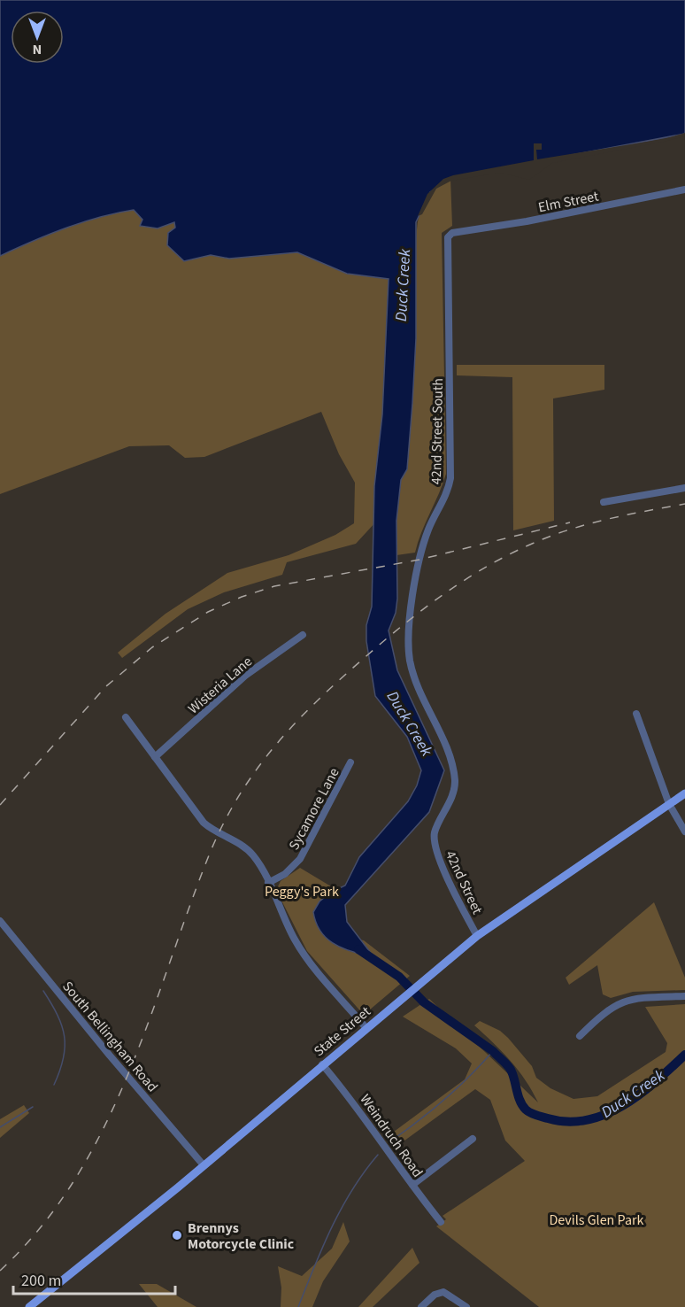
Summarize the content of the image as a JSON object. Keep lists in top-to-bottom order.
{
  "streets": {
    "main road": ["State Street"],
    "street": [
      "Elm Street",
      "42nd Street South",
      "Wisteria Lane",
      "Sycamore Lane",
      "42nd Street",
      "South Bellingham Road",
      "Weindruch Road"
    ]
  },
  "crossings": [
    ["Elm Street", "42nd Street South"],
    ["42nd Street South", "42nd Street"],
    ["42nd Street", "State Street"],
    ["State Street", "South Bellingham Road"],
    ["State Street", "Weindruch Road"]
  ],
  "water": ["Duck Creek"],
  "parks": ["Peggy's Park", "Devils Glen Park"],
  "places": ["Brennys Motorcycle Clinic"],
  "scale_bar": "200 m",
  "north": "bottom"
}
